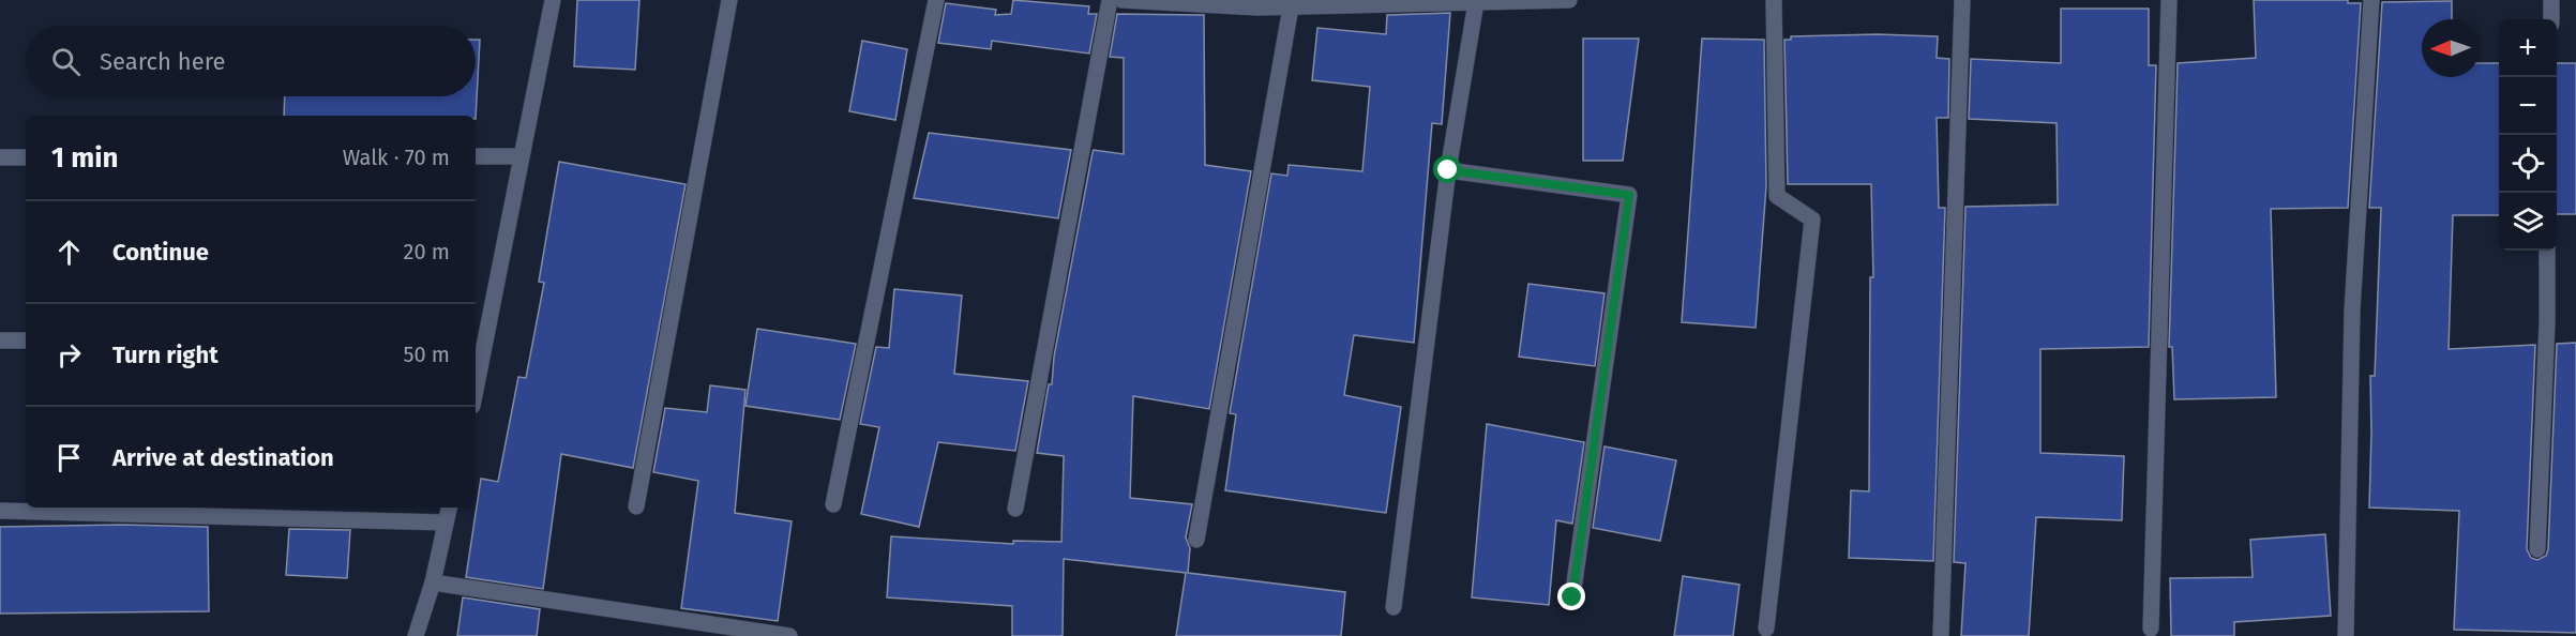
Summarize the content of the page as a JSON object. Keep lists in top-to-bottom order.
{
  "north": "left",
  "page": {
    "map_buttons": ["+", "−"],
    "search": "Search here",
    "heading": ["1 min", "Walk · 70 m"],
    "list": [
      ["Continue", "20 m"],
      ["Turn right", "50 m"],
      "Arrive at destination"
    ]
  }
}
